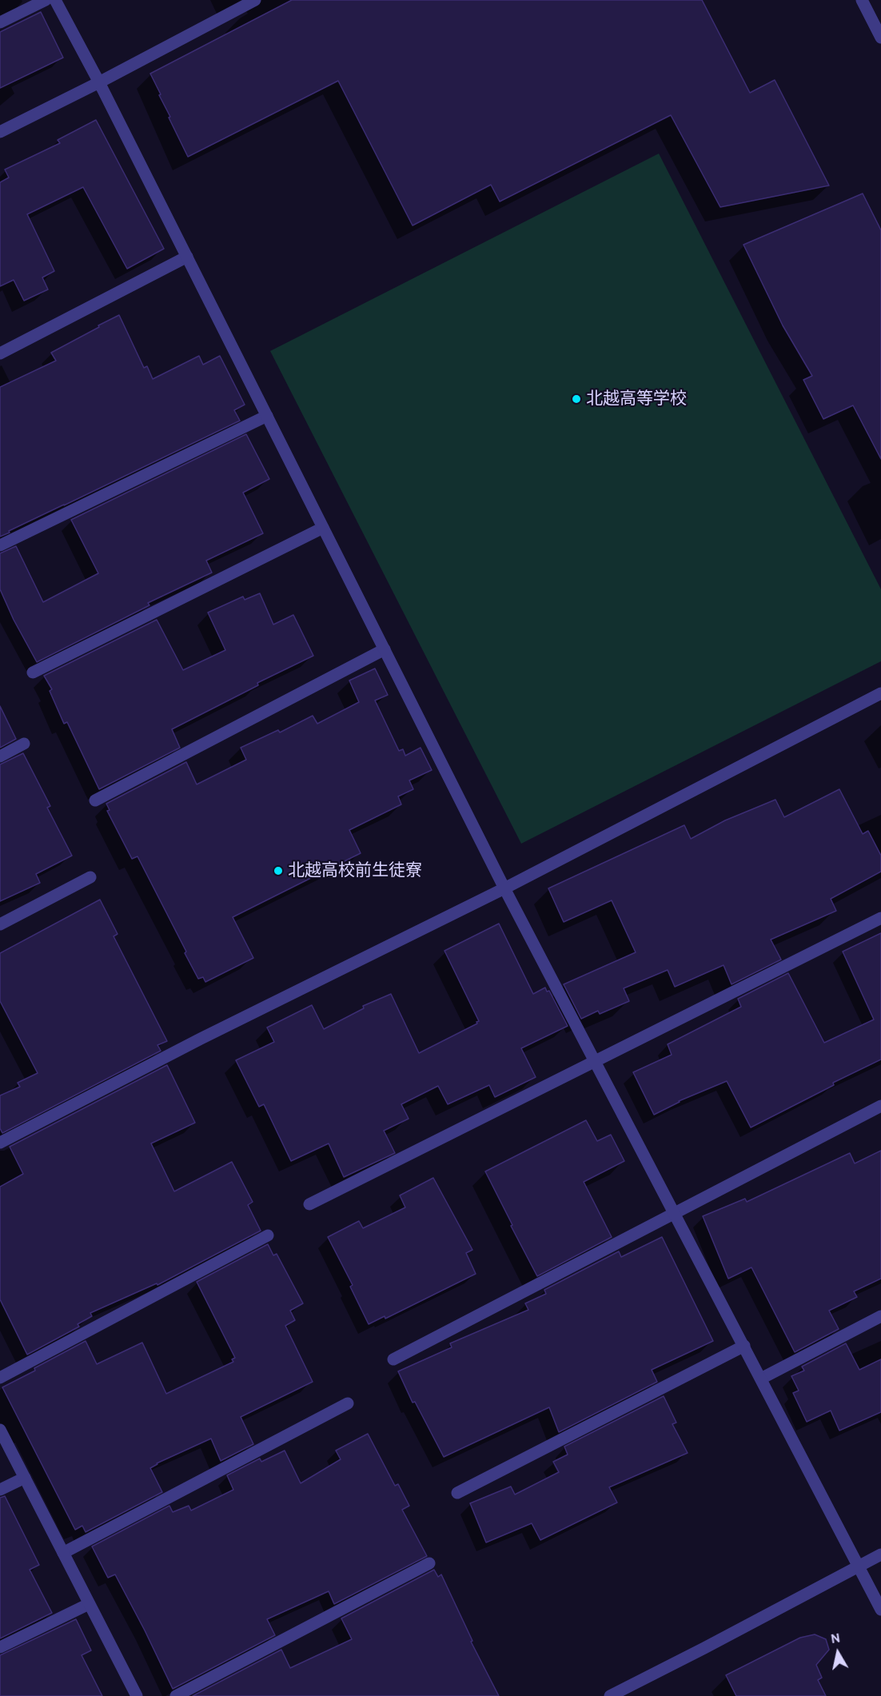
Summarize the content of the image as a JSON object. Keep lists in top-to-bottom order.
{
  "places": ["北越高等学校", "北越高校前生徒寮"],
  "north": "top"
}
